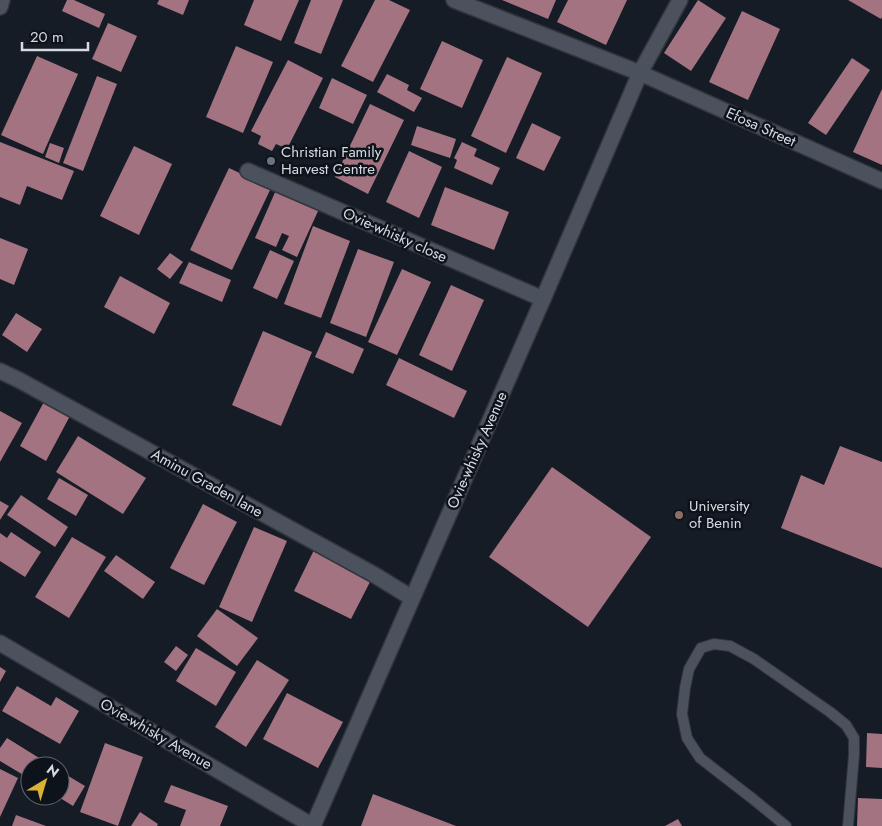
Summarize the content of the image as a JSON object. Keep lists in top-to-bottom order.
{
  "streets": {
    "street": [
      "Efosa Street",
      "Ovie-whisky close",
      "Ovie-whisky Avenue",
      "Aminu Graden lane"
    ]
  },
  "crossings": [
    ["Efosa Street", "Ovie-whisky Avenue"],
    ["Ovie-whisky close", "Ovie-whisky Avenue"],
    ["Ovie-whisky Avenue", "Aminu Graden lane"]
  ],
  "places": ["Christian Family Harvest Centre", "University of Benin"],
  "scale_bar": "20 m",
  "north": "top right"
}
